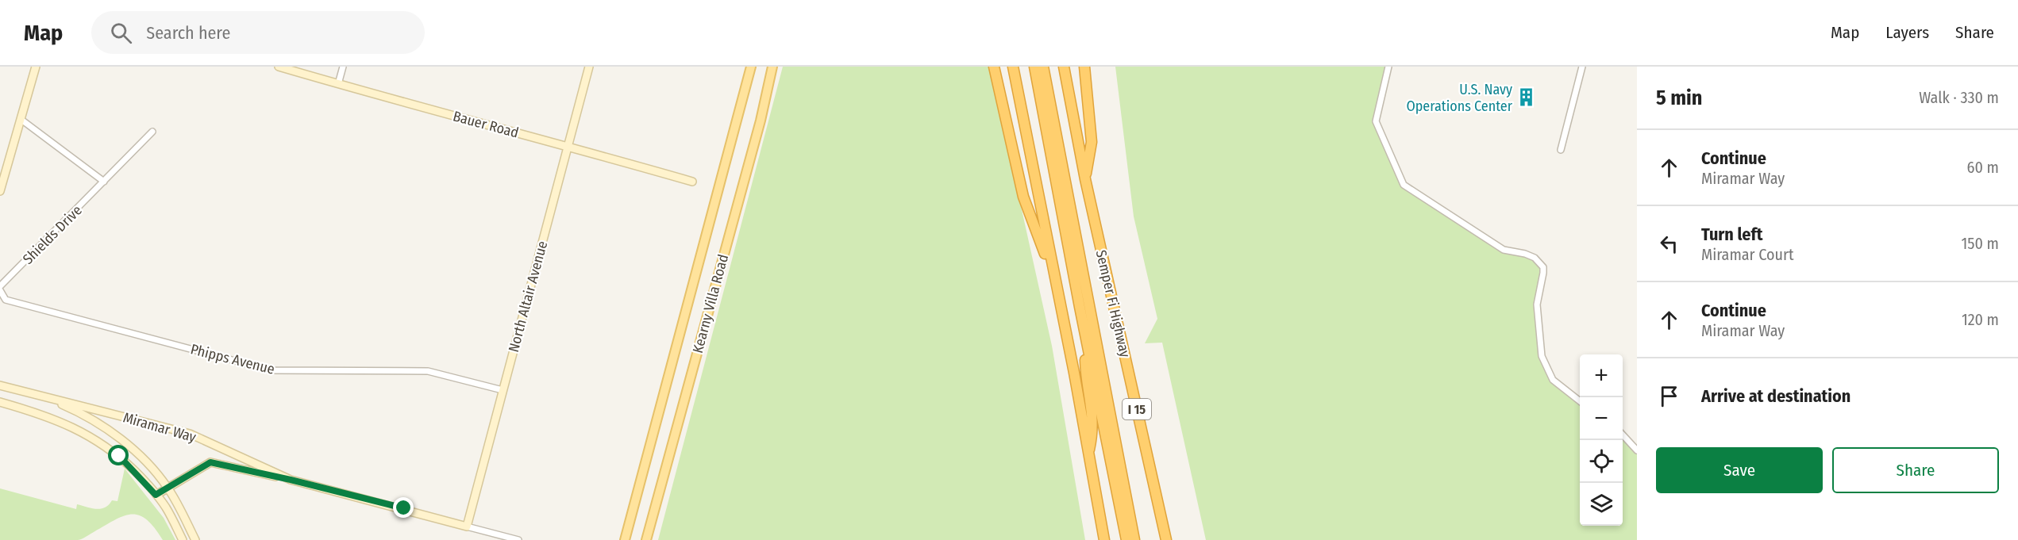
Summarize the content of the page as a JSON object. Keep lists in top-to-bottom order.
{
  "streets": {
    "highway": ["Semper Fi Highway", "I 15"],
    "main road": ["Kearny Villa Road"],
    "street": [
      "Bauer Road",
      "Shields Drive",
      "North Altair Avenue",
      "Phipps Avenue",
      "Miramar Way"
    ]
  },
  "crossings": [
    ["Bauer Road", "North Altair Avenue"],
    ["North Altair Avenue", "Phipps Avenue"],
    ["North Altair Avenue", "Miramar Way"]
  ],
  "places": {
    "building": ["U.S. Navy Operations Center"]
  },
  "page": {
    "header": "Map",
    "search": "Search here",
    "nav": ["Map", "Layers", "Share"],
    "heading": ["5 min", "Walk · 330 m"],
    "list": [
      ["Continue", "Miramar Way", "60 m"],
      ["Turn left", "Miramar Court", "150 m"],
      ["Continue", "Miramar Way", "120 m"],
      "Arrive at destination"
    ],
    "map_buttons": ["+", "−"],
    "buttons": ["Save", "Share"]
  }
}
